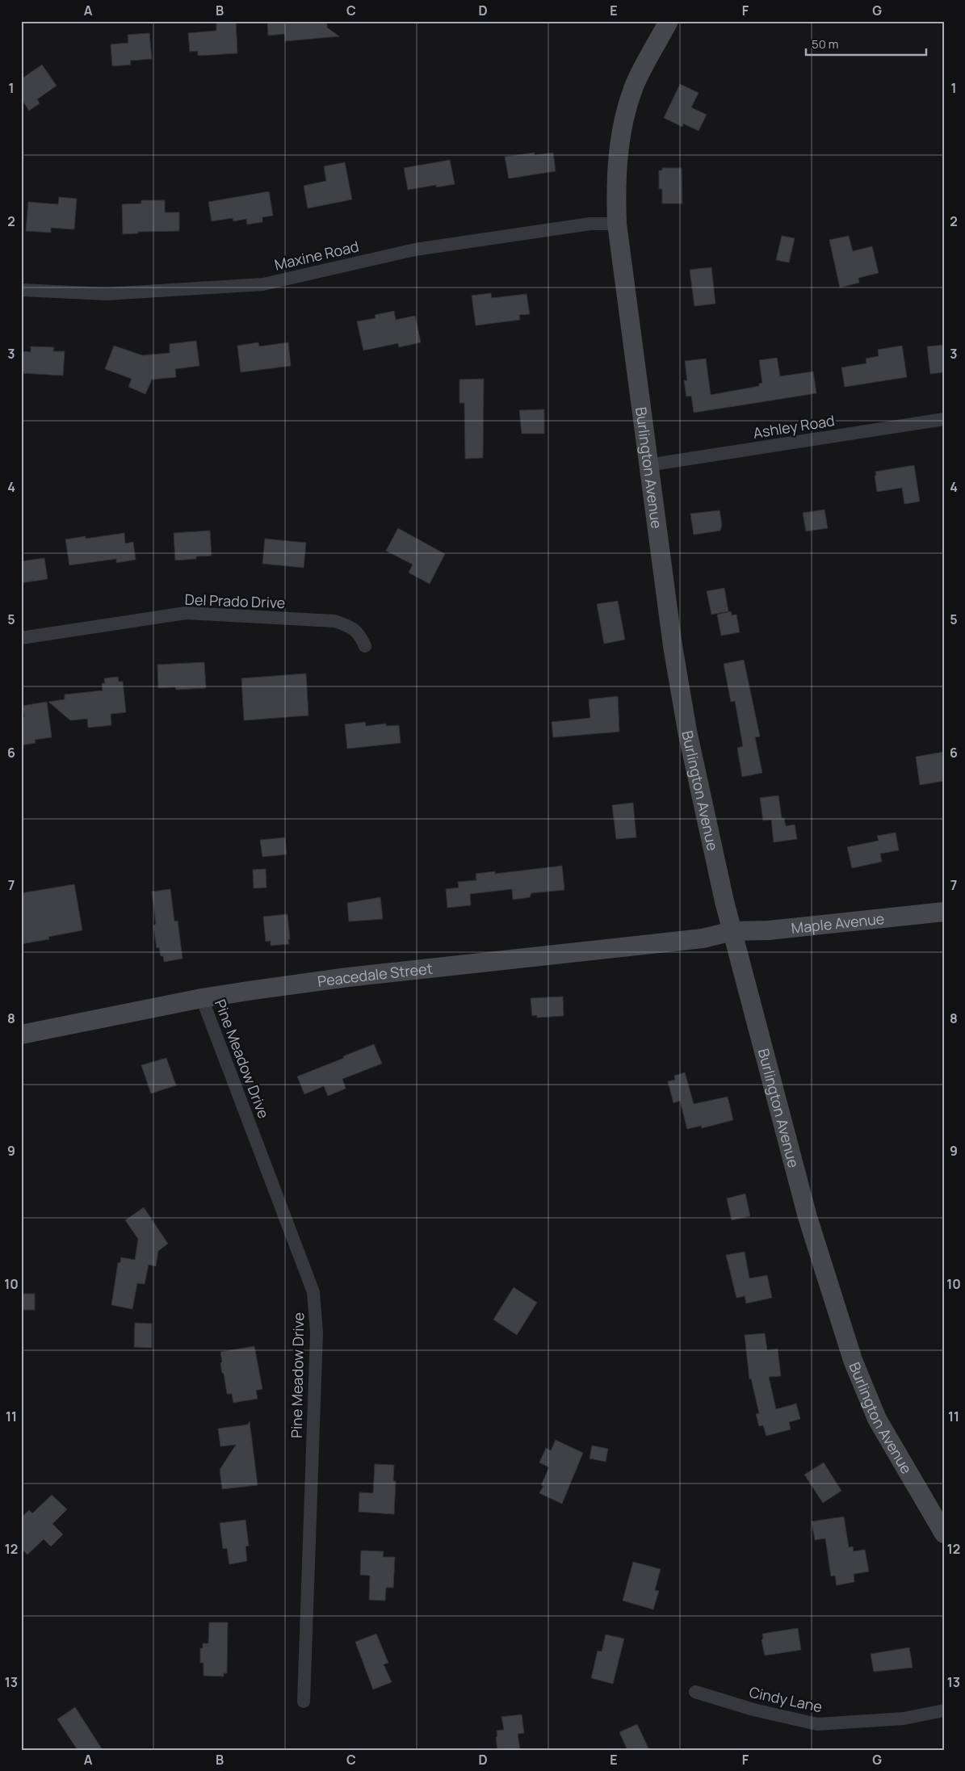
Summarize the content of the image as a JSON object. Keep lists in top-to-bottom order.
{
  "streets": {
    "main road": ["Burlington Avenue", "Maple Avenue", "Peacedale Street"],
    "street": [
      "Maxine Road",
      "Ashley Road",
      "Del Prado Drive",
      "Pine Meadow Drive",
      "Cindy Lane"
    ]
  },
  "crossings": [
    ["Maxine Road", "Burlington Avenue"],
    ["Ashley Road", "Burlington Avenue"],
    ["Burlington Avenue", "Maple Avenue"],
    ["Burlington Avenue", "Peacedale Street"],
    ["Maple Avenue", "Peacedale Street"],
    ["Peacedale Street", "Pine Meadow Drive"]
  ],
  "scale_bar": "50 m",
  "grid": {
    "columns": [
      "A",
      "B",
      "C",
      "D",
      "E",
      "F",
      "G"
    ],
    "rows": [
      "1",
      "2",
      "3",
      "4",
      "5",
      "6",
      "7",
      "8",
      "9",
      "10",
      "11",
      "12",
      "13"
    ]
  }
}
